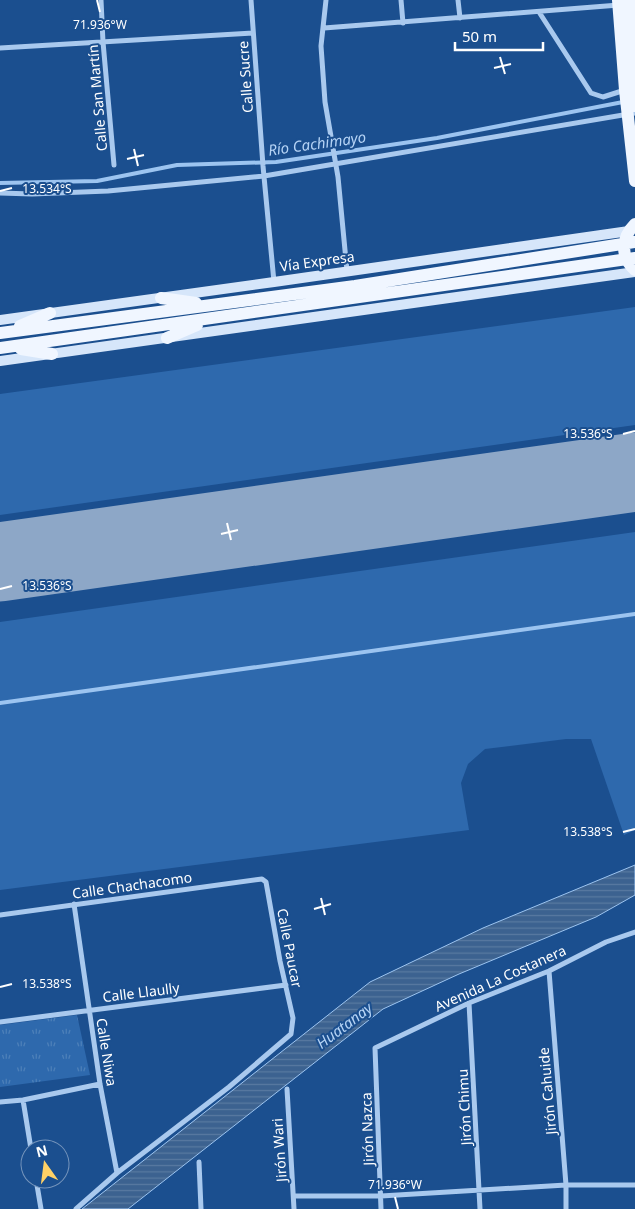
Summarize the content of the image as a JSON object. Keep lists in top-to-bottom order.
{
  "streets": {
    "main road": ["Vía Expresa"],
    "street": [
      "Calle Sucre",
      "Calle San Martín",
      "Calle Chachacomo",
      "Calle Paucar",
      "Avenida La Costanera",
      "Calle Llaully",
      "Calle Niwa",
      "Jirón Cahuide",
      "Jirón Chimu",
      "Jirón Nazca",
      "Jirón Wari"
    ]
  },
  "crossings": [
    ["Calle Sucre", "Vía Expresa"],
    ["Calle Chachacomo", "Calle Paucar"],
    ["Calle Chachacomo", "Calle Niwa"],
    ["Calle Paucar", "Calle Llaully"],
    ["Calle Paucar", "Calle Niwa"],
    ["Avenida La Costanera", "Jirón Cahuide"],
    ["Avenida La Costanera", "Jirón Chimu"],
    ["Avenida La Costanera", "Jirón Nazca"],
    ["Calle Llaully", "Calle Niwa"]
  ],
  "water": ["Río Cachimayo", "Huatanay"],
  "scale_bar": "50 m",
  "north": "top",
  "coordinates": [
    "71.936°W",
    "13.534°S",
    "13.536°S",
    "13.538°S"
  ]
}
